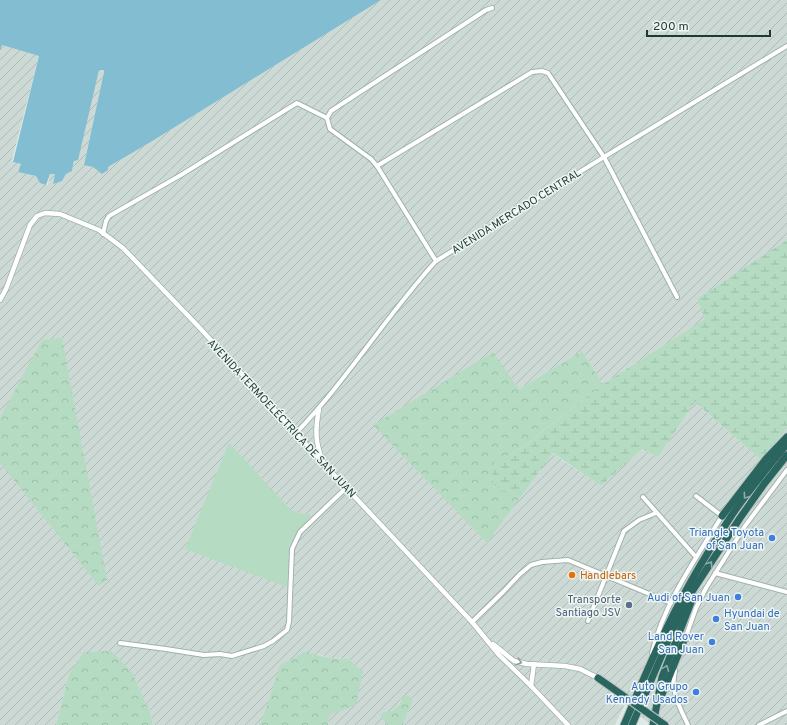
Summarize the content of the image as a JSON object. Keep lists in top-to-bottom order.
{
  "streets": {
    "street": ["AVENIDA MERCADO CENTRAL", "AVENIDA TERMOELÉCTRICA DE SAN JUAN"]
  },
  "crossings": [
    ["AVENIDA MERCADO CENTRAL", "AVENIDA TERMOELÉCTRICA DE SAN JUAN"]
  ],
  "places": [
    "Triangle Toyota of San Juan",
    "Handlebars",
    "Audi of San Juan",
    "Transporte Santiago JSV",
    "Hyundai de San Juan",
    "Land Rover San Juan",
    "Auto Grupo Kennedy Usados"
  ],
  "scale_bar": "200 m"
}
